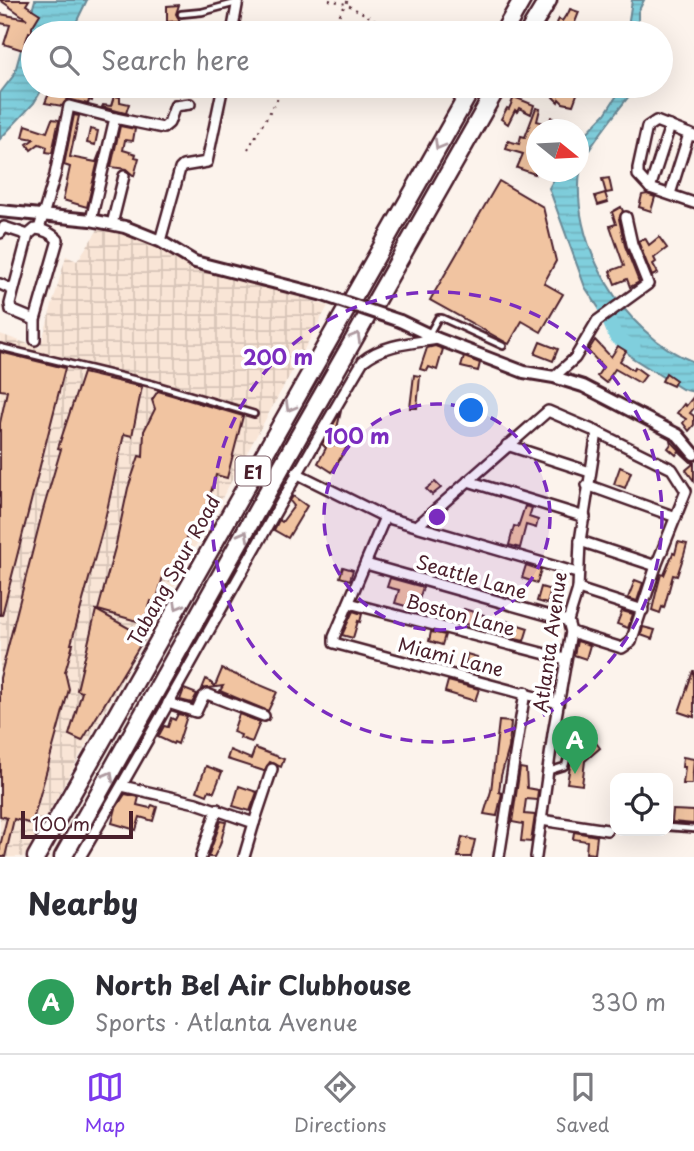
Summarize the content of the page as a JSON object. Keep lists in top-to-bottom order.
{
  "streets": {
    "highway": ["E1", "Tabang Spur Road"],
    "street": [
      "Seattle Lane",
      "Boston Lane",
      "Atlanta Avenue",
      "Miami Lane"
    ]
  },
  "crossings": [
    ["Seattle Lane", "Atlanta Avenue"],
    ["Boston Lane", "Atlanta Avenue"],
    ["Boston Lane", "Miami Lane"],
    ["Atlanta Avenue", "Miami Lane"]
  ],
  "scale_bar": "100 m",
  "north": "right",
  "page": {
    "search": "Search here",
    "pins": "A",
    "scale": "100 m",
    "heading": "Nearby",
    "list": [
      {
        "mark": "A",
        "name": "North Bel Air Clubhouse",
        "note": "Sports · Atlanta Avenue",
        "value": "330 m"
      }
    ],
    "nav": ["Map", "Directions", "Saved"]
  },
  "rings": ["200 m", "100 m"]
}
